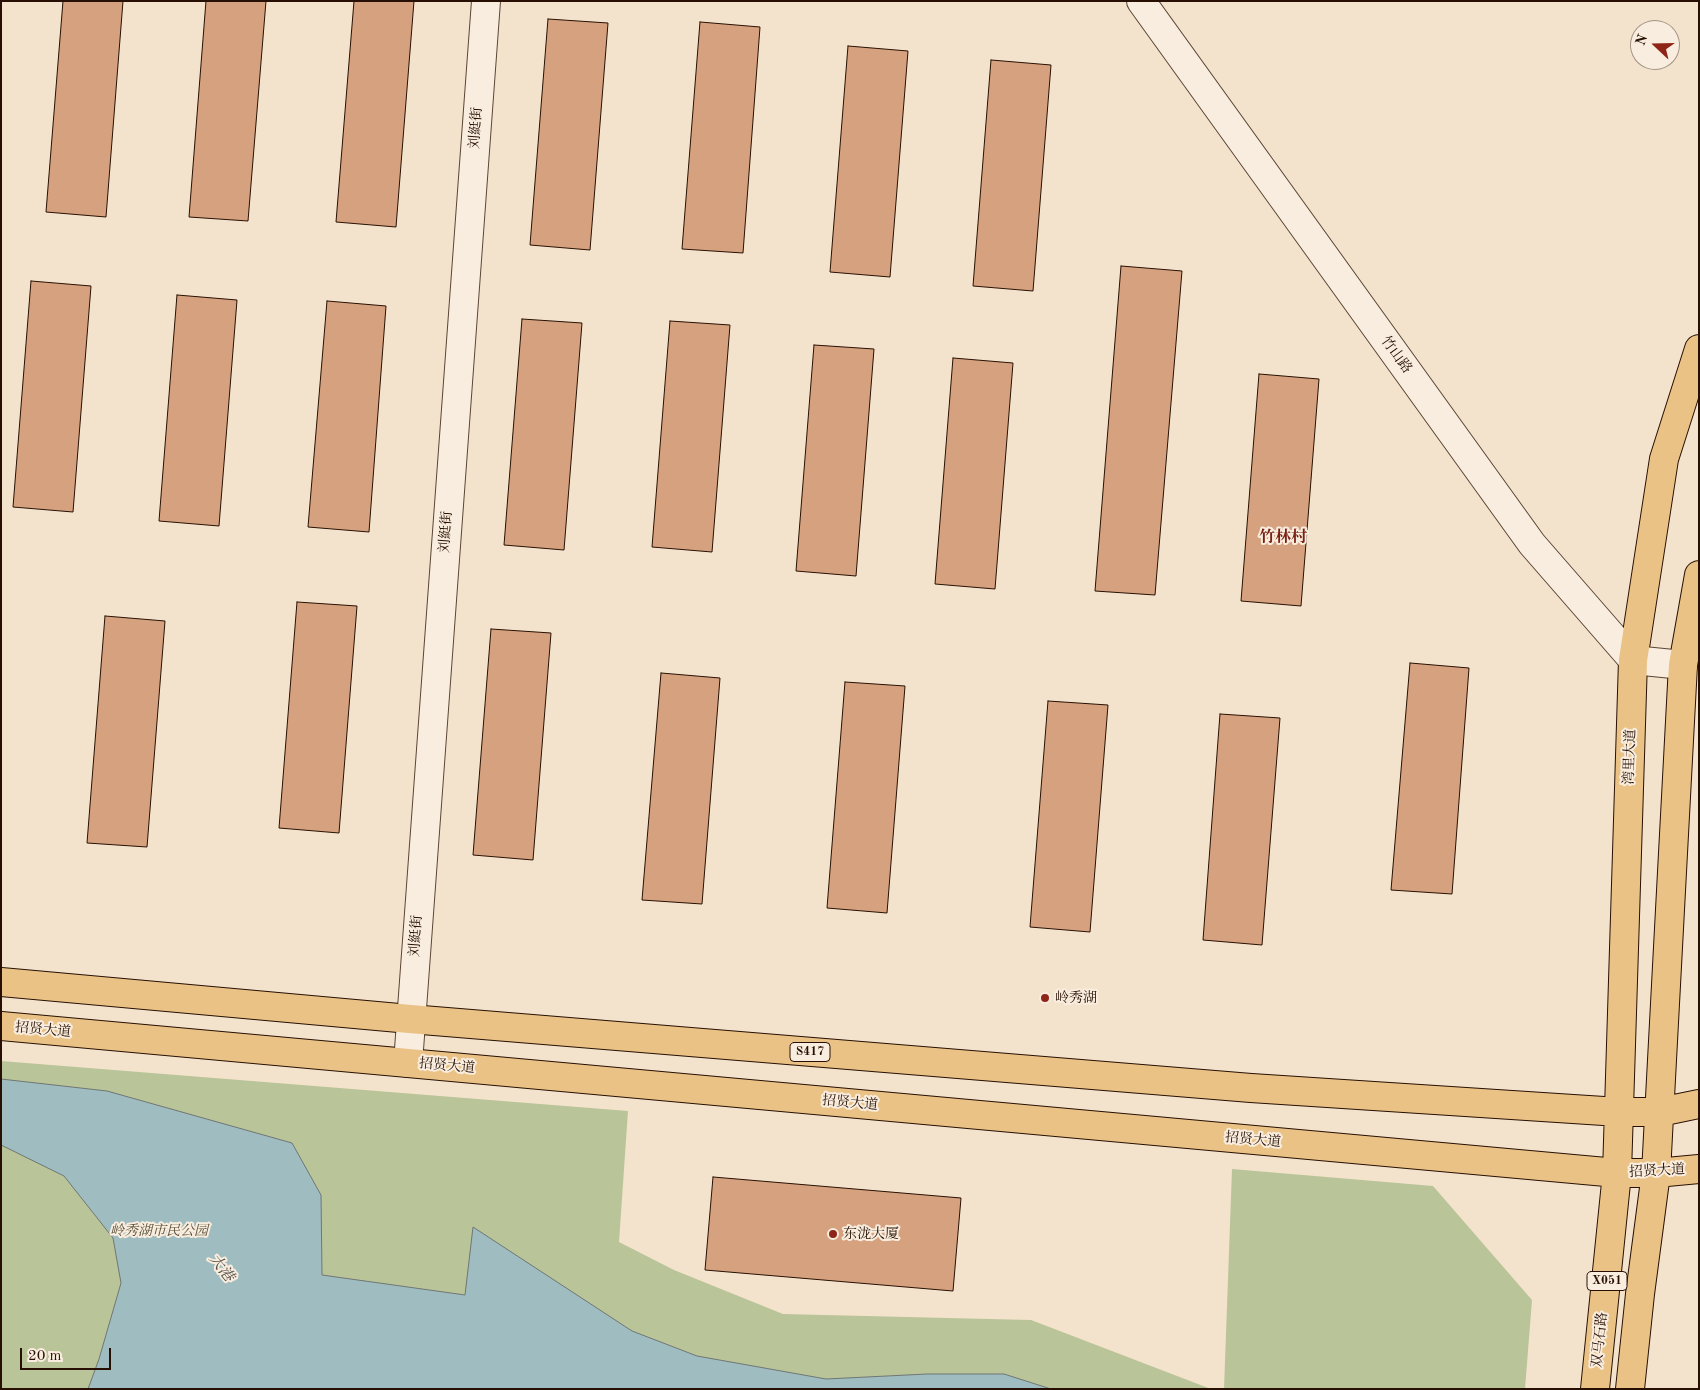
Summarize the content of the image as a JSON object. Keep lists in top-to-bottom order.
{
  "streets": {
    "main road": [
      "湾里大道",
      "招贤大道",
      "S417",
      "X051",
      "双马石路"
    ],
    "street": ["刘綎街", "竹山路"]
  },
  "crossings": [
    ["刘綎街", "招贤大道"],
    ["刘綎街", "S417"],
    ["竹山路", "湾里大道"],
    ["湾里大道", "招贤大道"],
    ["湾里大道", "S417"],
    ["湾里大道", "双马石路"],
    ["招贤大道", "X051"],
    ["招贤大道", "双马石路"]
  ],
  "districts": ["竹林村"],
  "water": ["大港"],
  "parks": ["岭秀湖市民公园"],
  "places": ["岭秀湖", "东泷大厦"],
  "scale_bar": "20 m",
  "north": "left"
}
